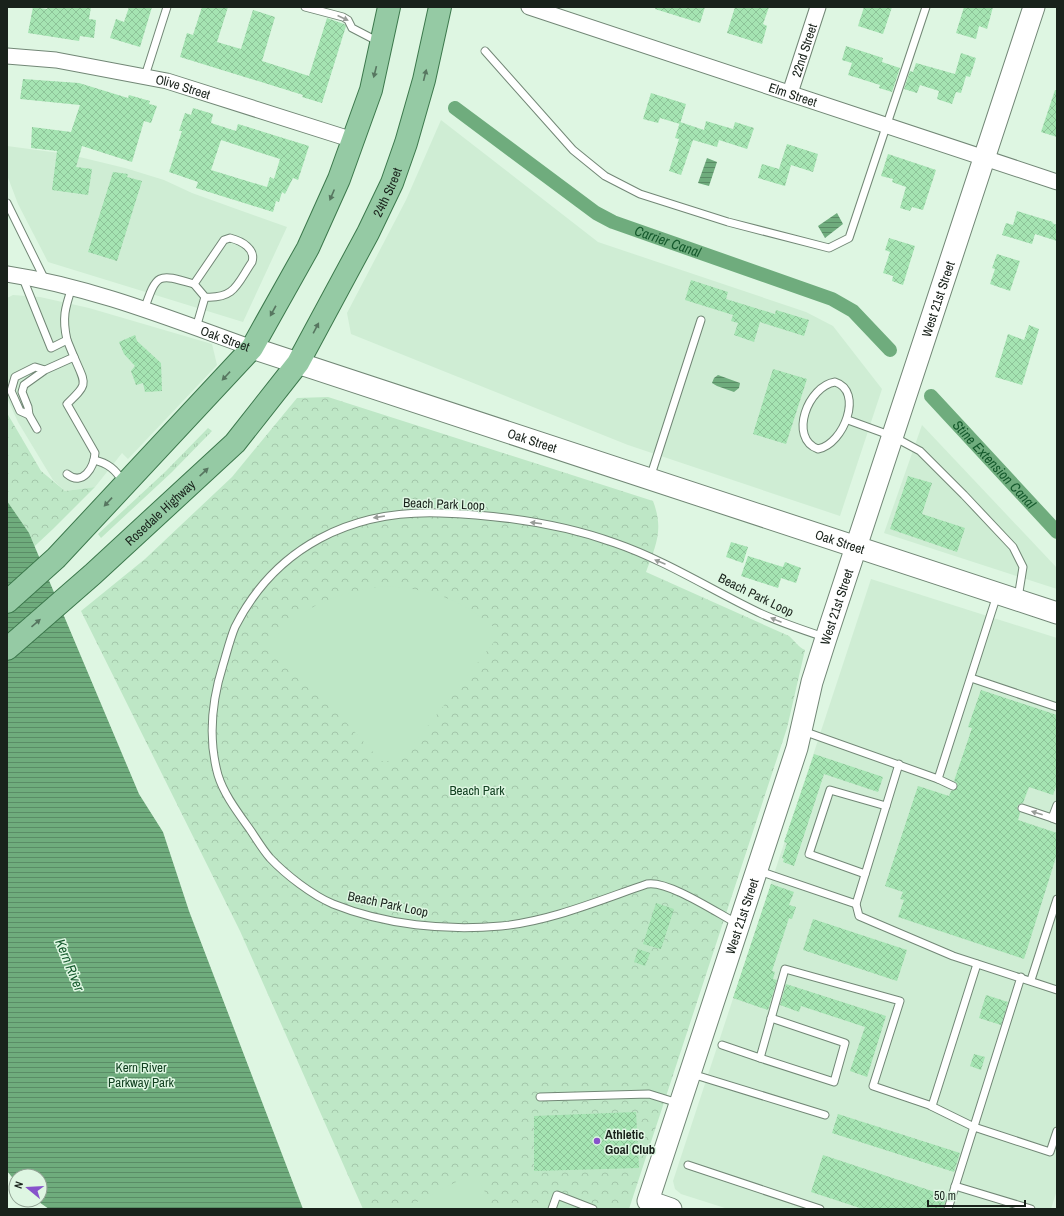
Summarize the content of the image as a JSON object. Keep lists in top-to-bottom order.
{
  "streets": {
    "main road": ["24th Street", "Rosedale Highway"],
    "street": [
      "22nd Street",
      "Olive Street",
      "Elm Street",
      "West 21st Street",
      "Oak Street"
    ],
    "lane": ["Beach Park Loop"]
  },
  "crossings": [
    ["22nd Street", "Elm Street"],
    ["Elm Street", "West 21st Street"],
    ["24th Street", "Oak Street"],
    ["24th Street", "Rosedale Highway"],
    ["West 21st Street", "Oak Street"],
    ["West 21st Street", "Beach Park Loop"],
    ["Oak Street", "Rosedale Highway"]
  ],
  "water": ["Carrier Canal", "Stine Extension Canal", "Kern River"],
  "parks": ["Beach Park", "Kern River Parkway Park"],
  "places": ["Athletic Goal Club"],
  "scale_bar": "50 m",
  "north": "left"
}
